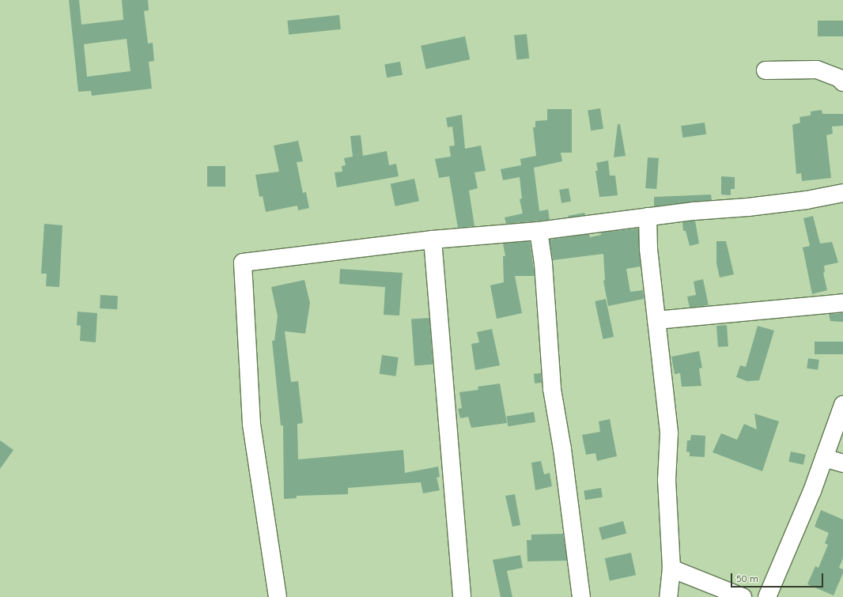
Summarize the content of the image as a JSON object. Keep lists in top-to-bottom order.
{
  "scale_bar": "50 m"
}
